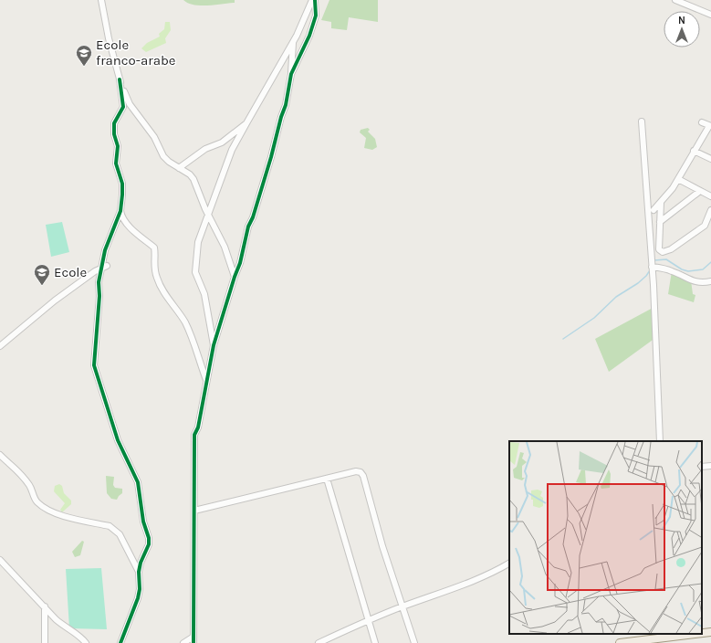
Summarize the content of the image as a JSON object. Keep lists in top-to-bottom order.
{
  "places": {
    "school or university": ["Ecole franco-arabe", "Ecole"]
  },
  "north": "top"
}
